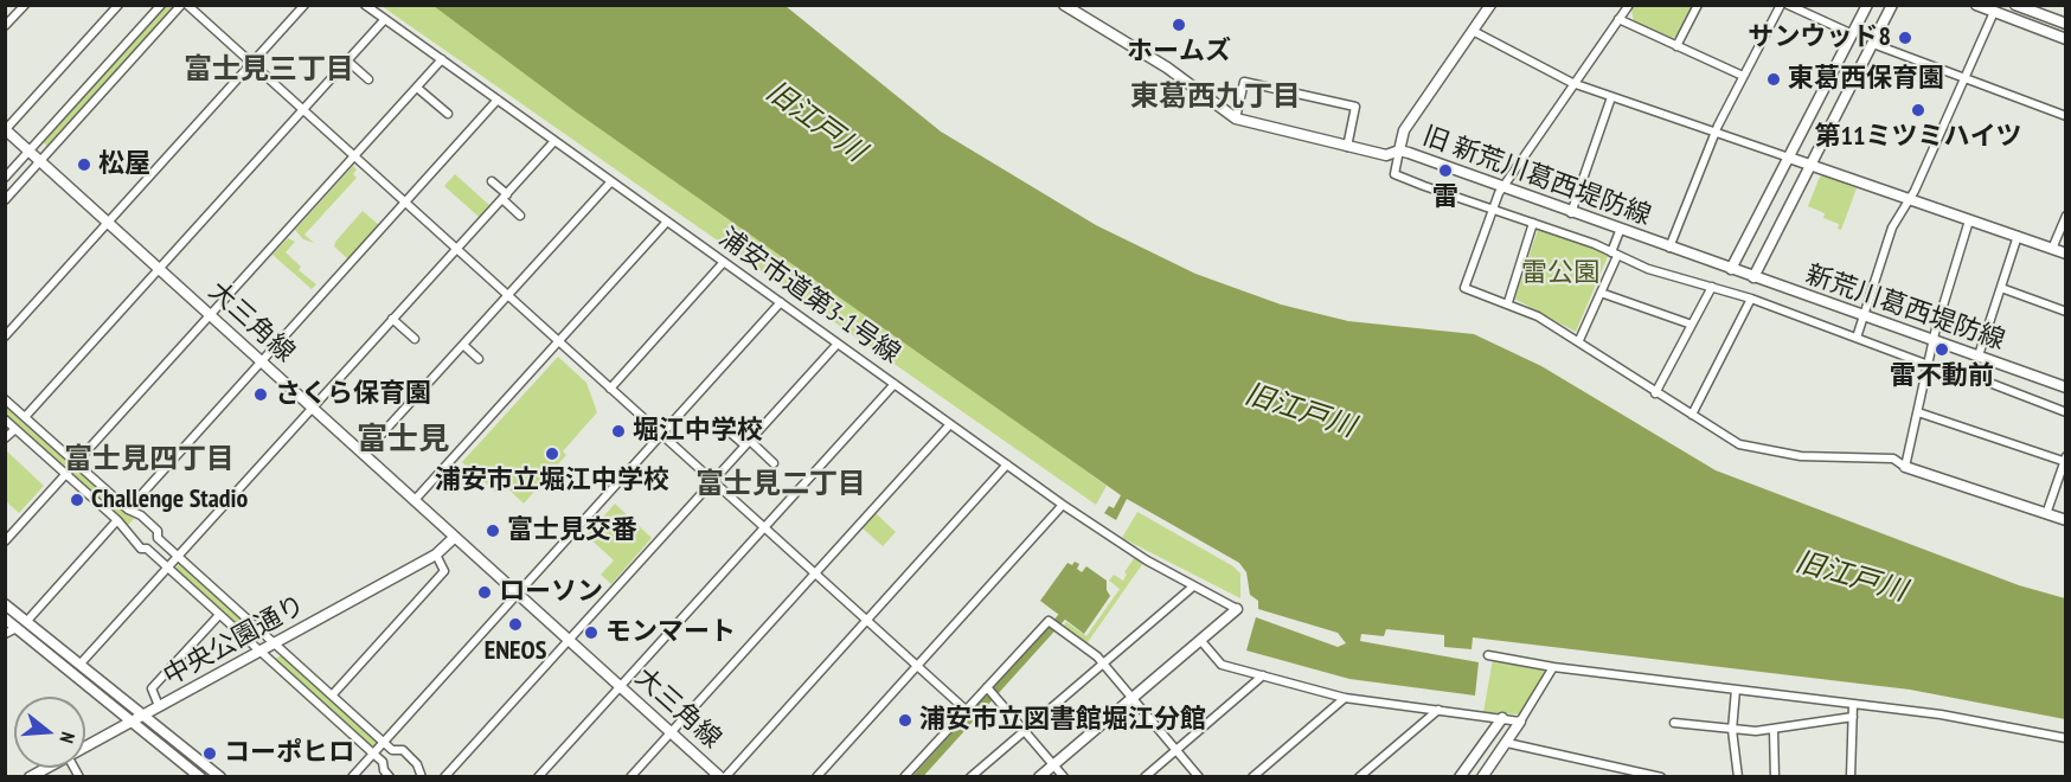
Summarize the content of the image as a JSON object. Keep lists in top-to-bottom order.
{
  "streets": {
    "street": [
      "旧 新荒川葛西堤防線",
      "浦安市道第3-1号線",
      "新荒川葛西堤防線",
      "大三角線",
      "中央公園通り"
    ]
  },
  "crossings": [
    ["旧 新荒川葛西堤防線", "新荒川葛西堤防線"],
    ["大三角線", "中央公園通り"]
  ],
  "districts": [
    "富士見三丁目",
    "東葛西九丁目",
    "富士見",
    "富士見四丁目",
    "富士見二丁目"
  ],
  "water": ["旧江戸川"],
  "parks": ["雷公園"],
  "places": [
    "ホームズ",
    "サンウッド8",
    "東葛西保育園",
    "第11ミツミハイツ",
    "松屋",
    "雷",
    "雷不動前",
    "さくら保育園",
    "堀江中学校",
    "浦安市立堀江中学校",
    "Challenge Stadio",
    "富士見交番",
    "ローソン",
    "ENEOS",
    "モンマート",
    "浦安市立図書館堀江分館",
    "コーポヒロ"
  ],
  "north": "right"
}
